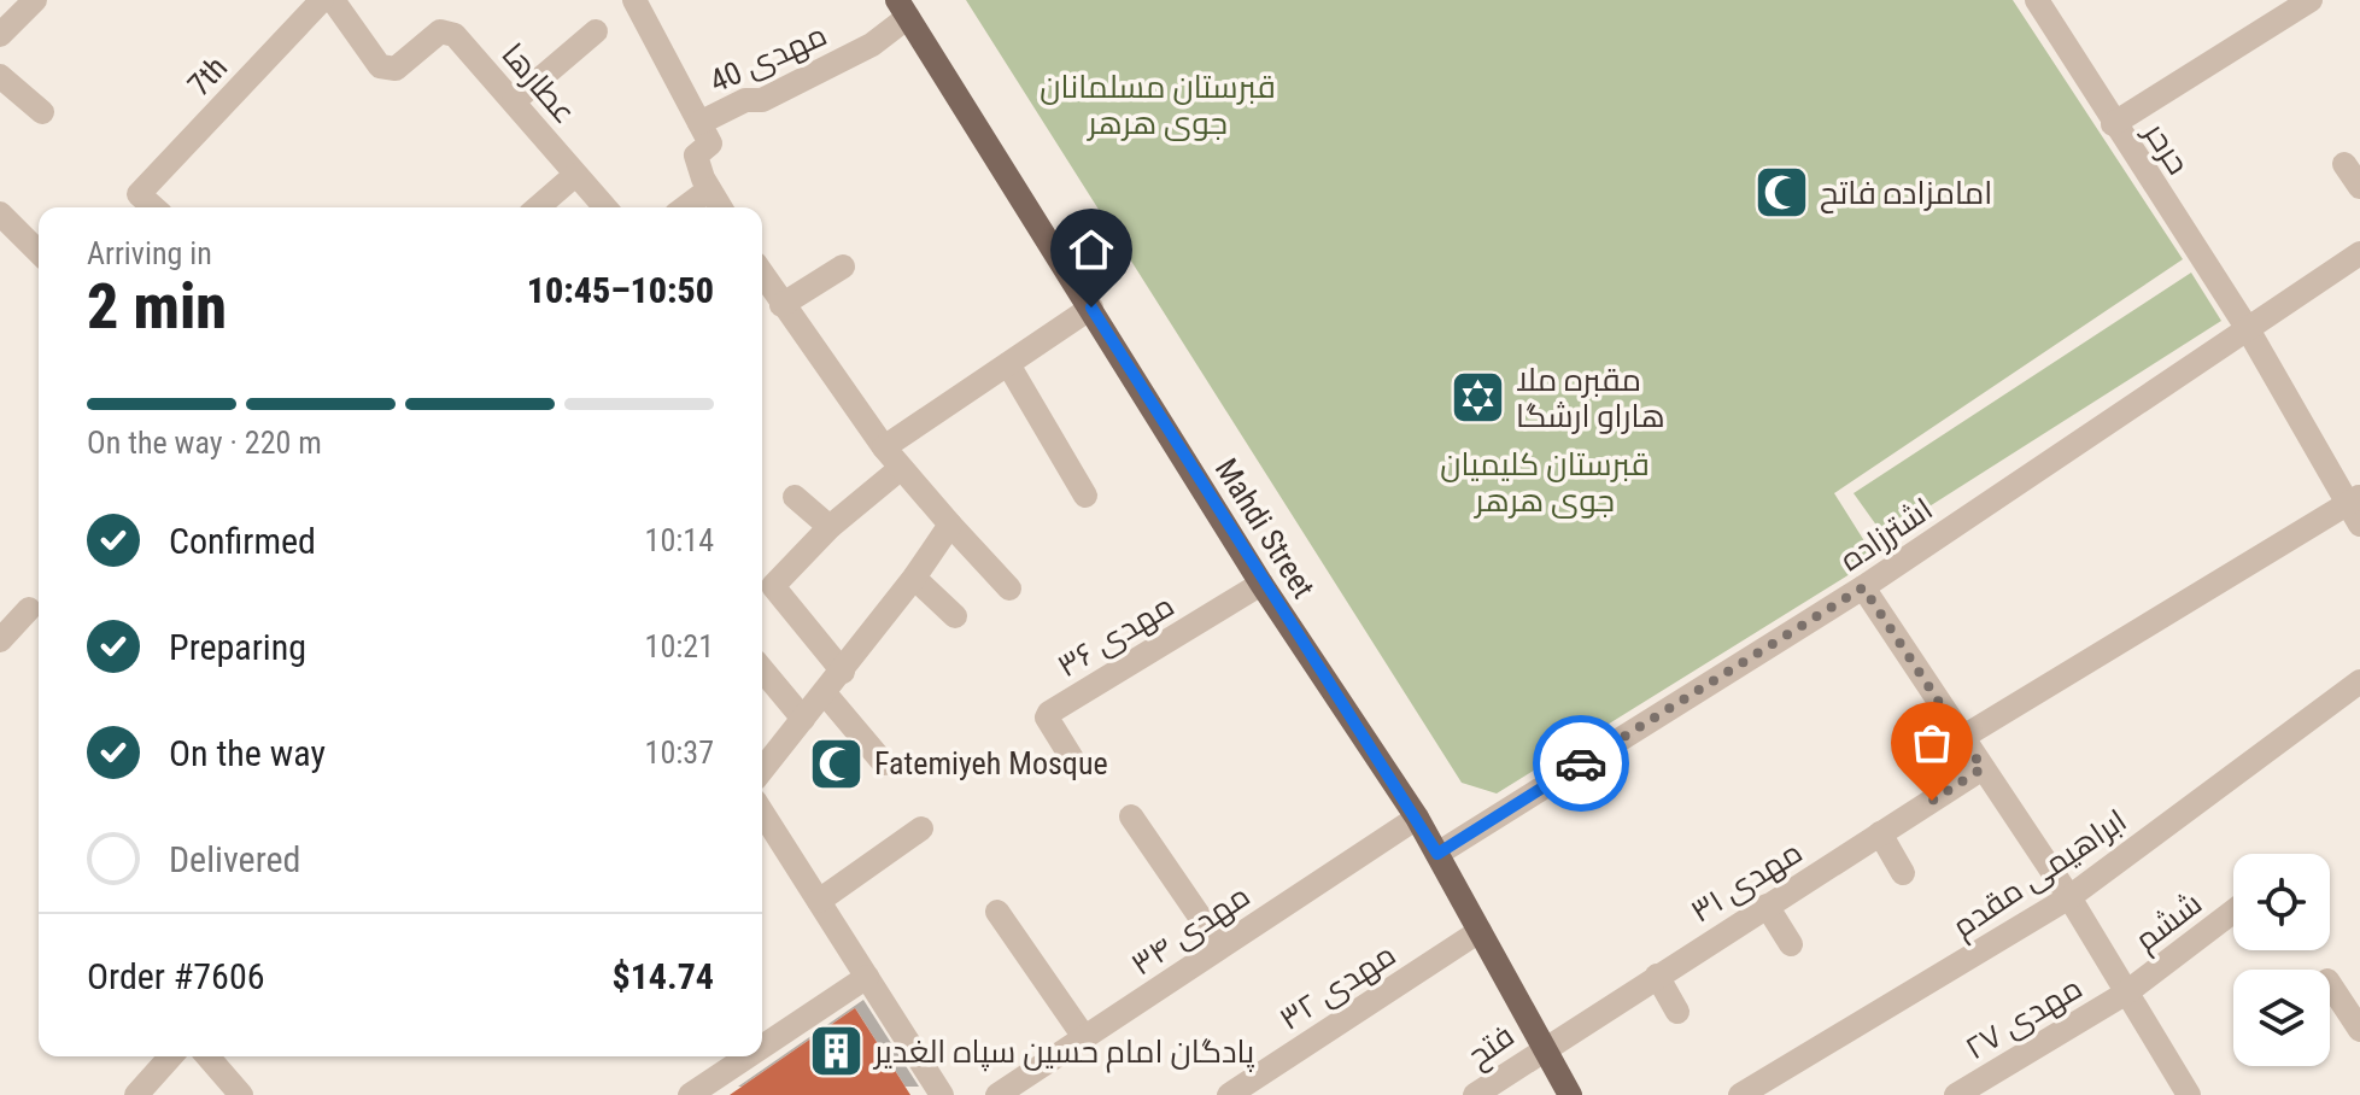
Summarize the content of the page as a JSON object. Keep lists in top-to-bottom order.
{
  "streets": {
    "main road": ["Mahdi Street"],
    "street": [
      "مهدی 40",
      "7th",
      "عطارها",
      "حرحر",
      "اشترزاده",
      "مهدی ۳۶",
      "ابراهیمی مقدم",
      "مهدی ۳۱",
      "ششم",
      "مهدی ۳۴",
      "مهدی ۳۲",
      "مهدی ۲۷",
      "فتح"
    ]
  },
  "crossings": [
    ["مهدی 40", "Mahdi Street"],
    ["حرحر", "اشترزاده"],
    ["Mahdi Street", "اشترزاده"],
    ["Mahdi Street", "مهدی ۳۶"],
    ["Mahdi Street", "مهدی ۳۱"],
    ["Mahdi Street", "مهدی ۳۴"],
    ["Mahdi Street", "مهدی ۳۲"],
    ["Mahdi Street", "فتح"],
    ["مهدی ۳۱", "فتح"],
    ["ششم", "مهدی ۲۷"]
  ],
  "parks": ["قبرستان مسلمانان جوی هرهر", "قبرستان کلیمیان جوی هرهر"],
  "places": {
    "mosque": ["امامزاده فاتح", "Fatemiyeh Mosque"],
    "synagogue": ["مقبره ملا هاراو ارشگا"],
    "building": ["پادگان امام حسین سپاه الغدیر"]
  },
  "page": {
    "heading": ["2 min", "Arriving in", "10:45–10:50"],
    "panel": ["Order #7606", "$14.74"],
    "bar": "On the way · 220 m",
    "list": [
      ["Confirmed", "10:14"],
      ["Preparing", "10:21"],
      ["On the way", "10:37"],
      "Delivered"
    ]
  }
}
